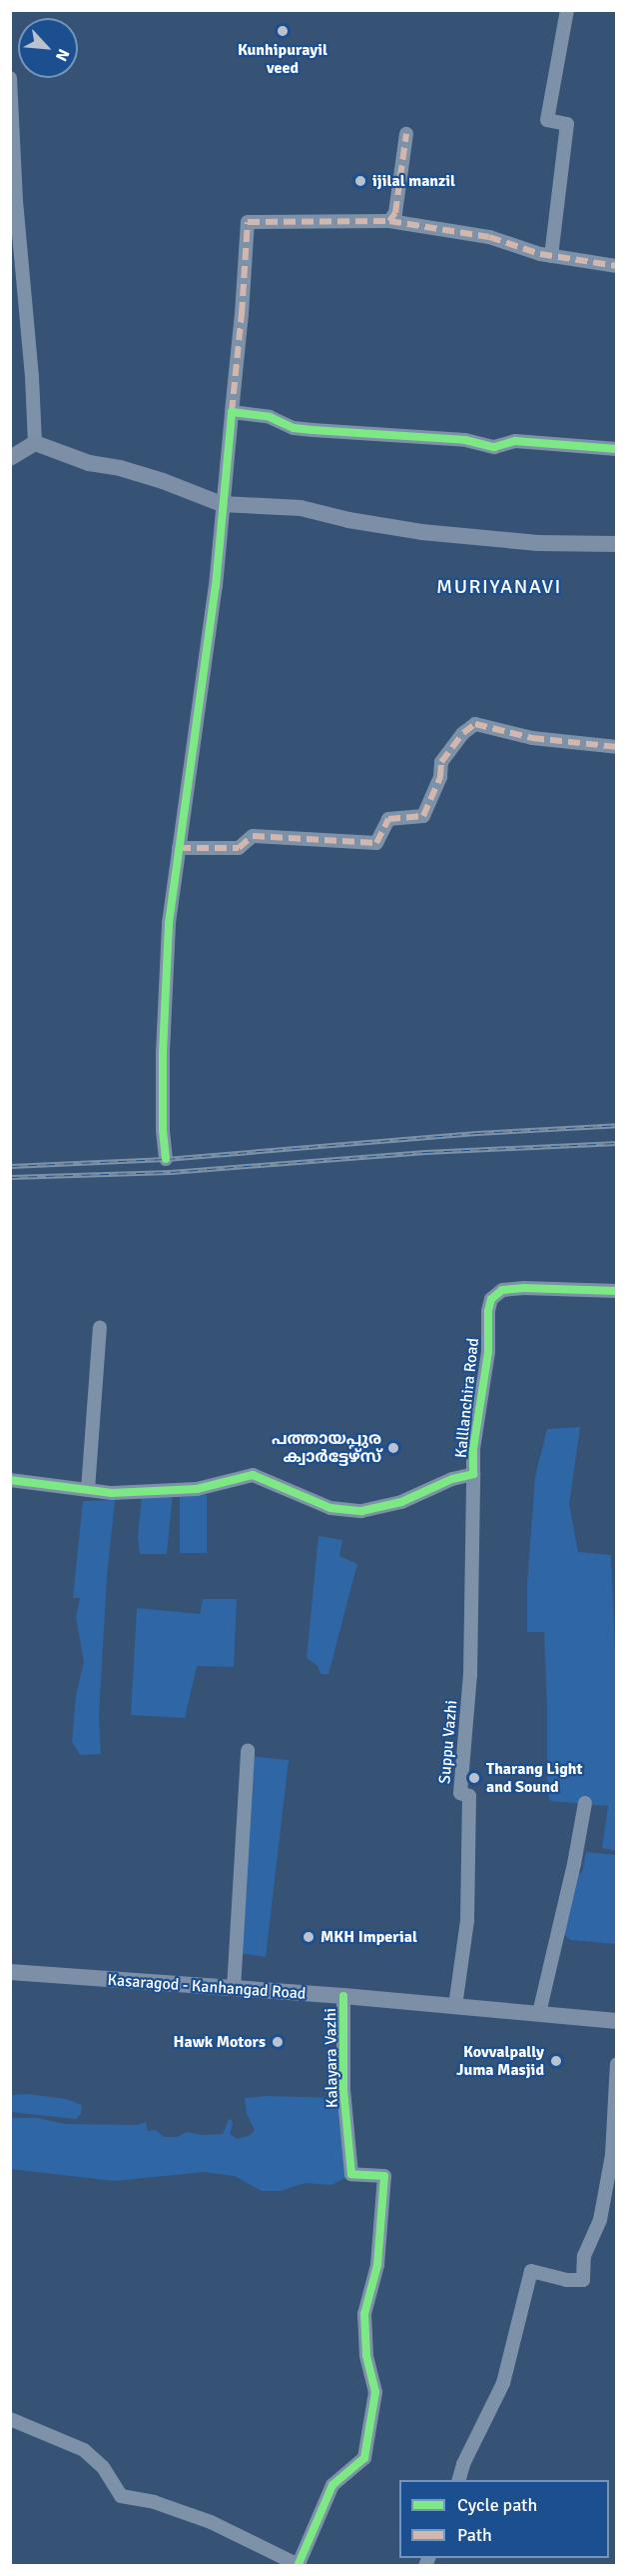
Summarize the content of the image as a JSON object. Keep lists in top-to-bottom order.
{
  "streets": {
    "main road": ["Kasaragod - Kanhangad Road"],
    "street": ["Kalllanchira Road", "Suppu Vazhi", "Kalayara Vazhi"]
  },
  "crossings": [
    ["Kalllanchira Road", "Suppu Vazhi"],
    ["Suppu Vazhi", "Kasaragod - Kanhangad Road"],
    ["Kasaragod - Kanhangad Road", "Kalayara Vazhi"]
  ],
  "districts": ["MURIYANAVI"],
  "places": [
    "Kunhipurayil veed",
    "ijilal manzil",
    "പത്തായപ്പുര ക്വാർട്ടേഴ്സ്",
    "Tharang Light and Sound",
    "MKH Imperial",
    "Hawk Motors",
    "Kovvalpally Juma Masjid"
  ],
  "legend": ["Cycle path", "Path"],
  "north": "bottom right"
}
